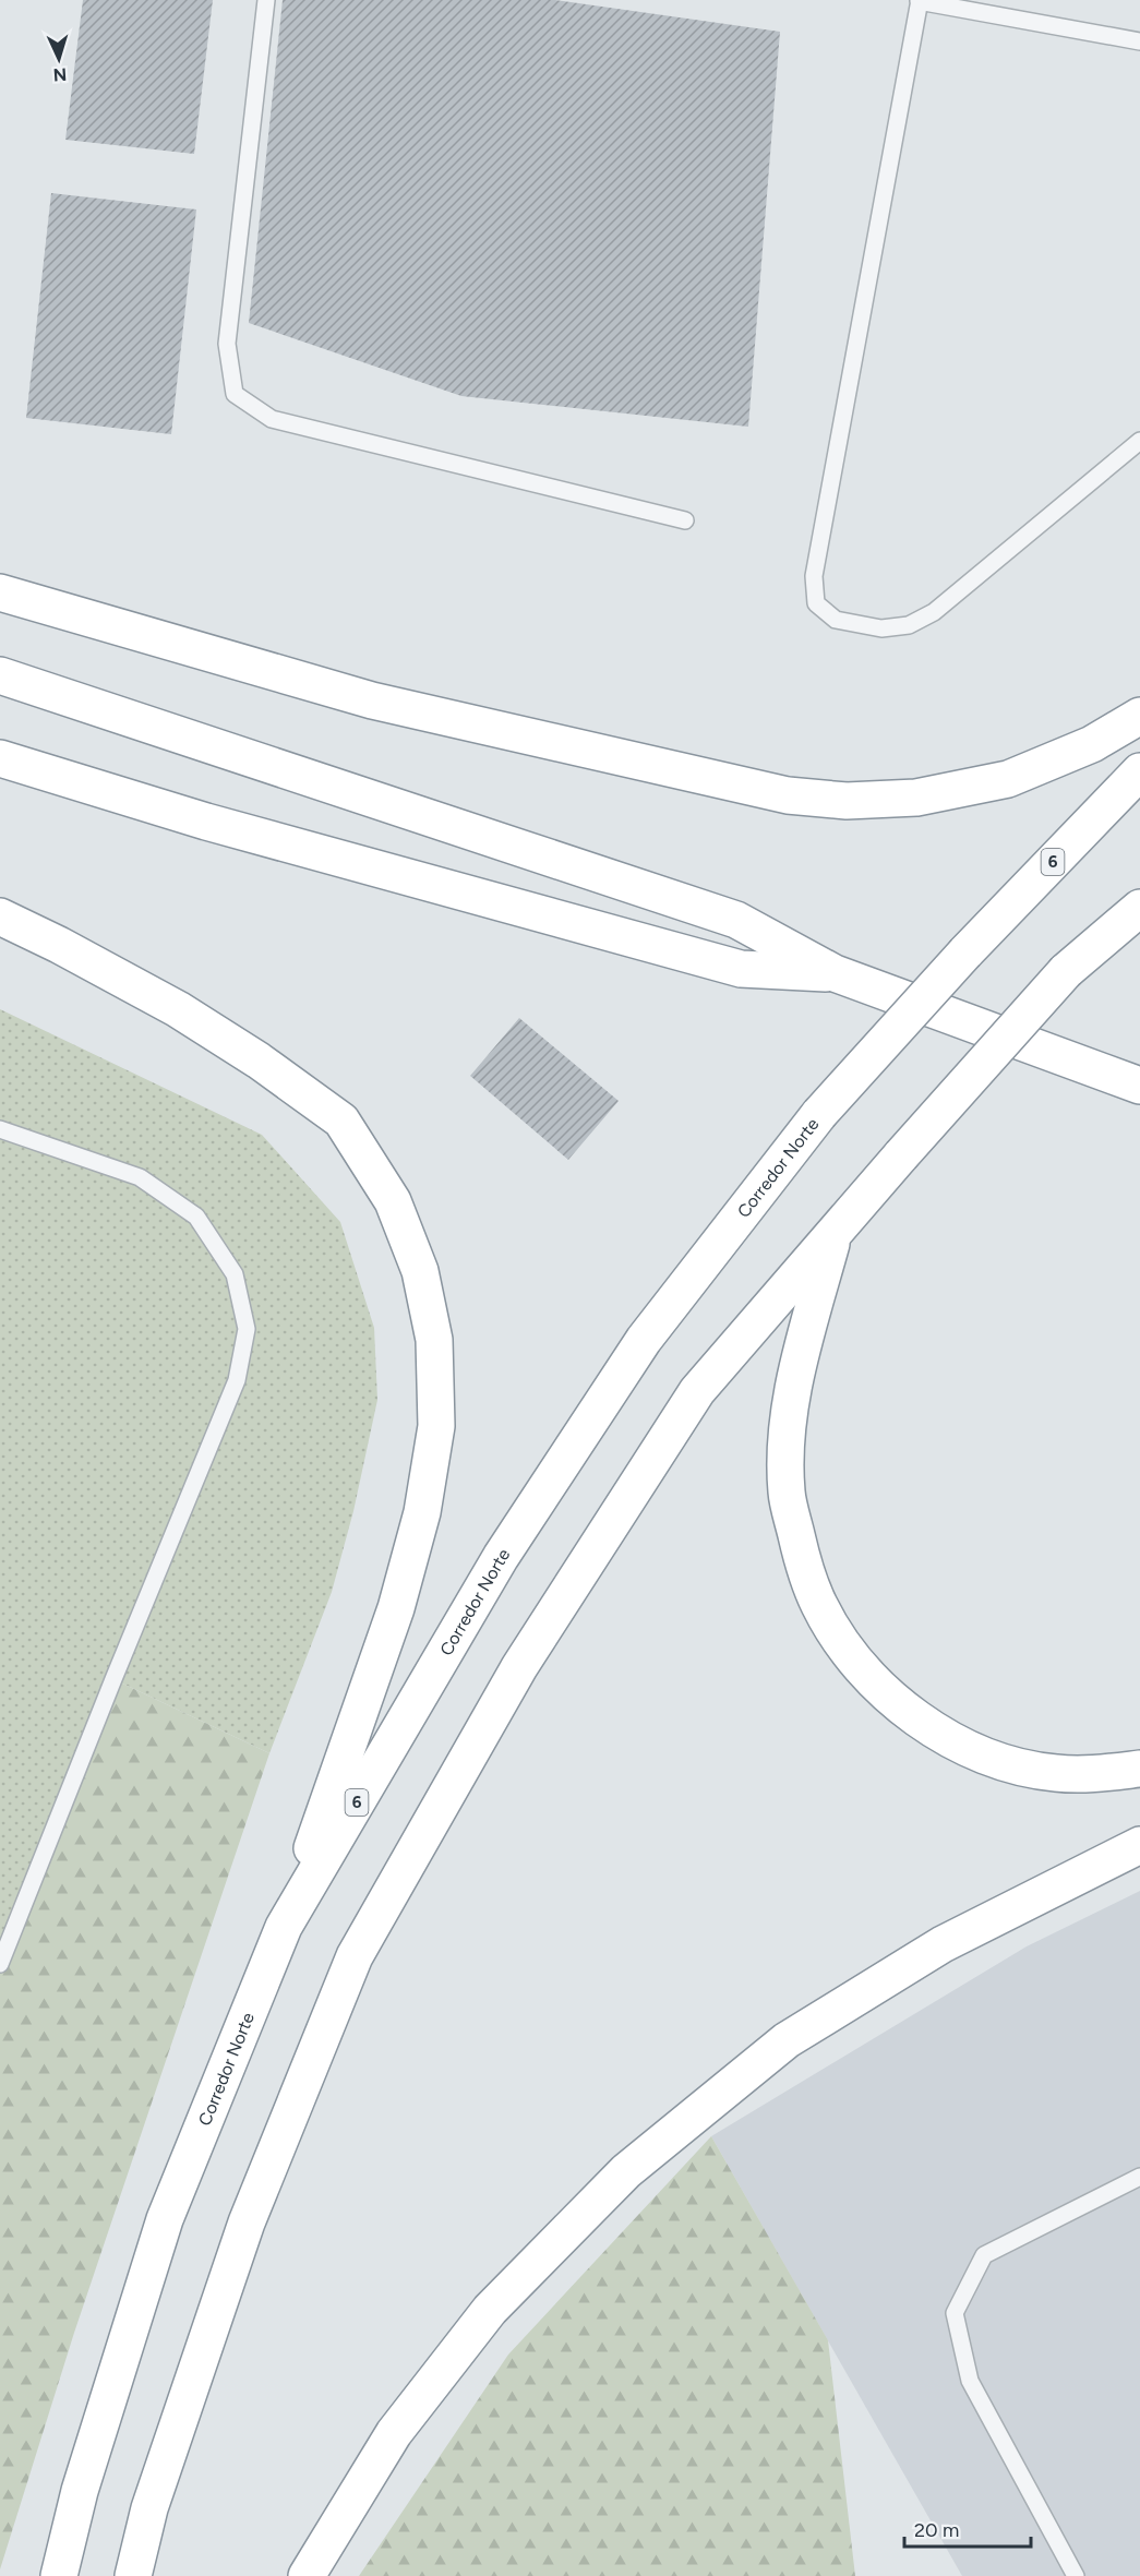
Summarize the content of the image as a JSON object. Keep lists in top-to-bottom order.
{
  "streets": {
    "highway": ["6", "Corredor Norte"]
  },
  "scale_bar": "20 m",
  "north": "bottom"
}
